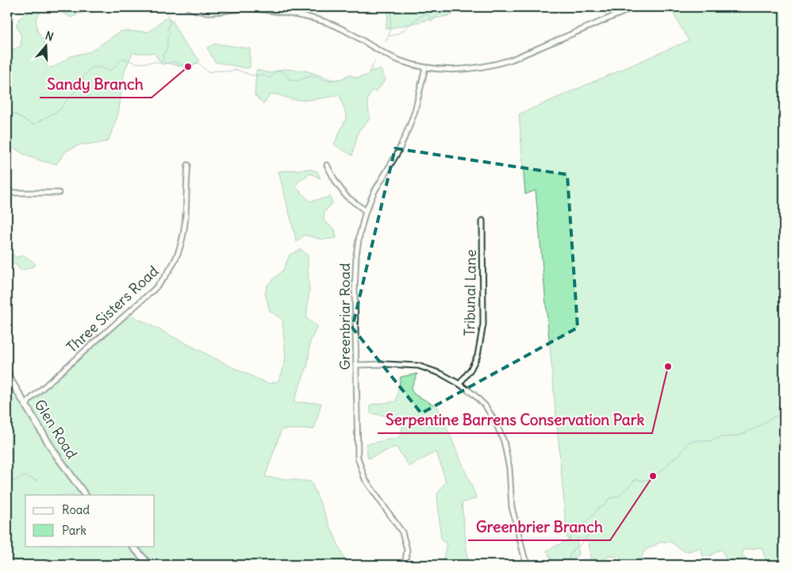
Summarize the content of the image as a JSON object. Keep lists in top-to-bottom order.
{
  "streets": {
    "main road": ["Glen Road"],
    "street": ["Tribunal Lane", "Three Sisters Road", "Greenbriar Road"]
  },
  "crossings": [
    ["Three Sisters Road", "Glen Road"]
  ],
  "places": ["Sandy Branch", "Serpentine Barrens Conservation Park", "Greenbrier Branch"],
  "legend": ["Road", "Park"],
  "north": "top"
}
